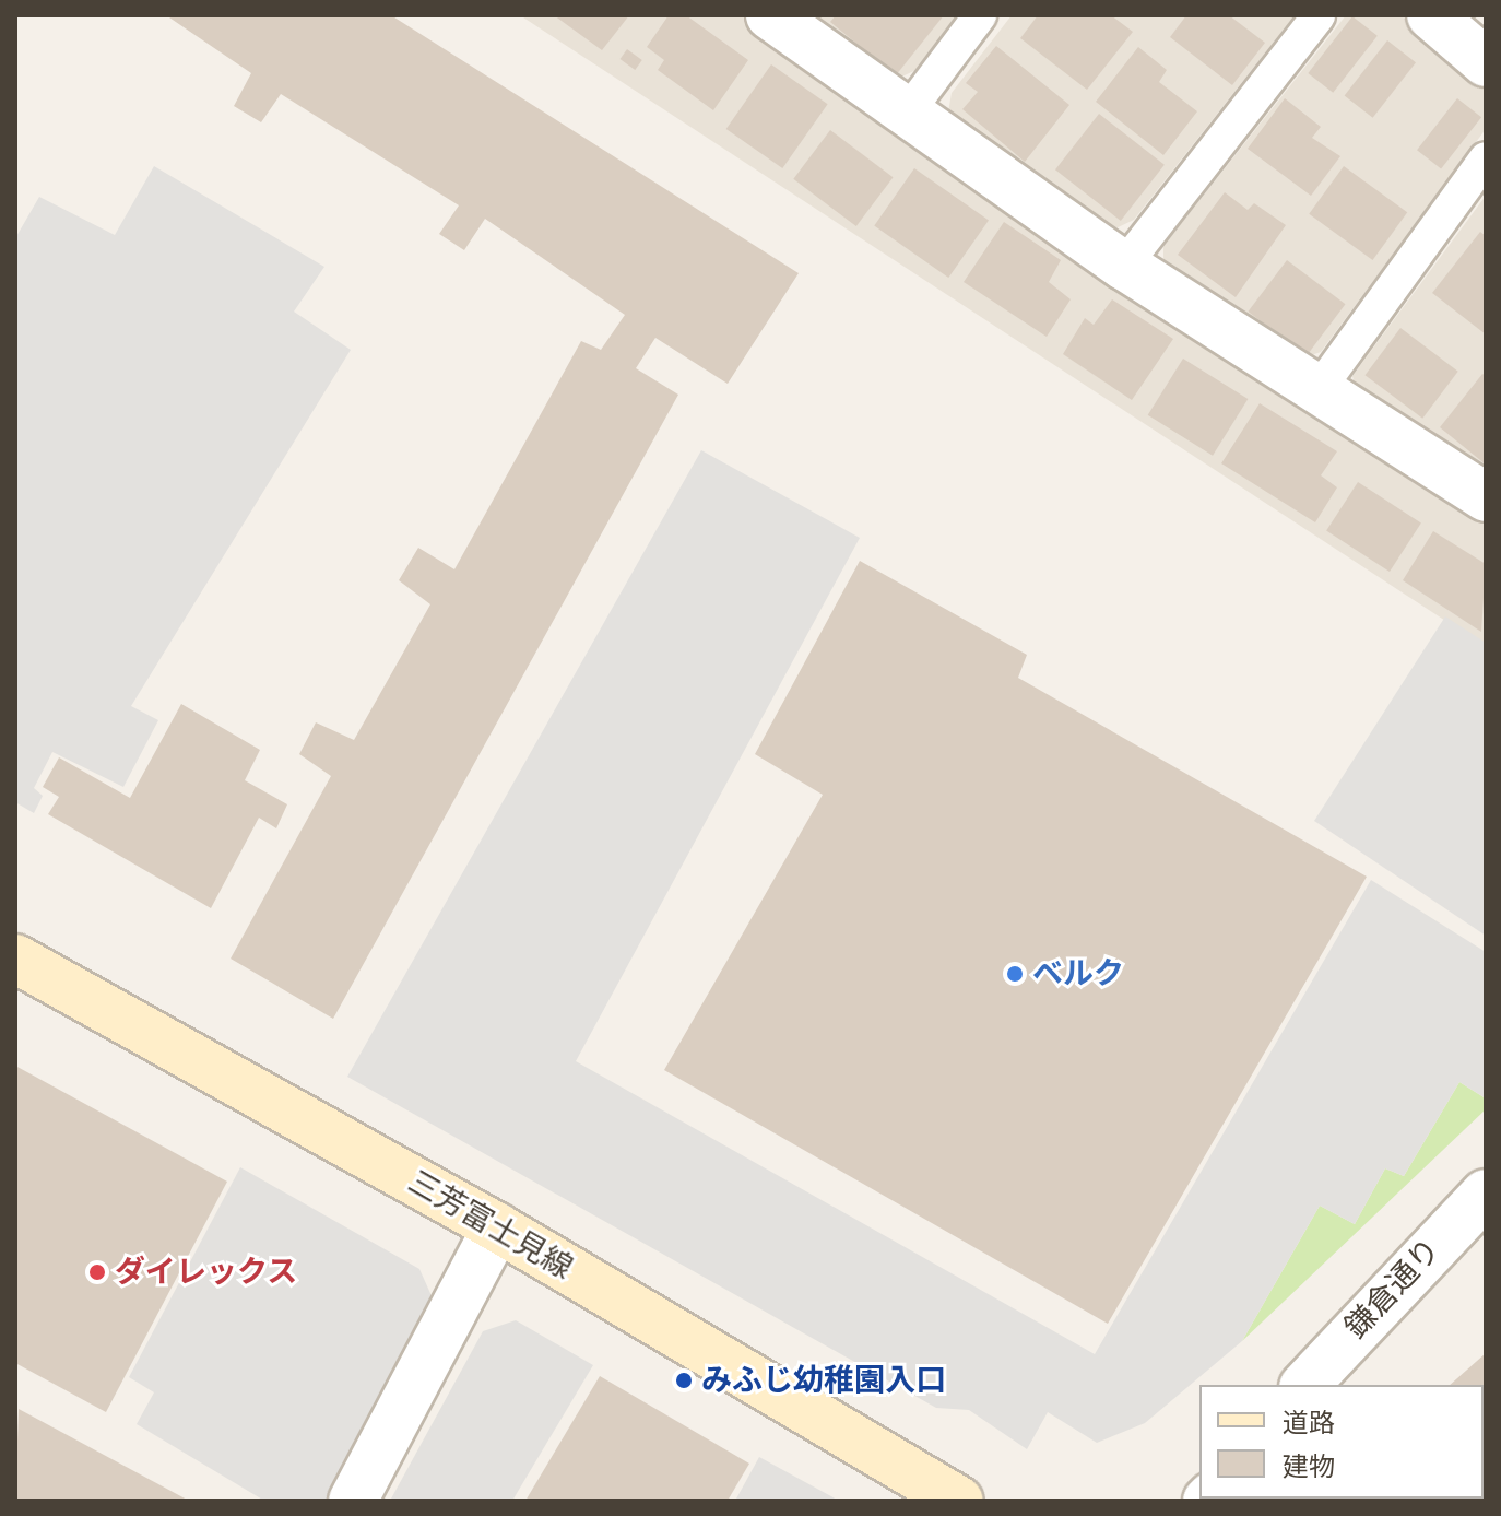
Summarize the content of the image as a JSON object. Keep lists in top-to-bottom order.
{
  "streets": {
    "main road": ["三芳富士見線"],
    "street": ["鎌倉通り"]
  },
  "places": ["ベルク", "ダイレックス", "みふじ幼稚園入口"],
  "legend": ["道路", "建物"]
}
